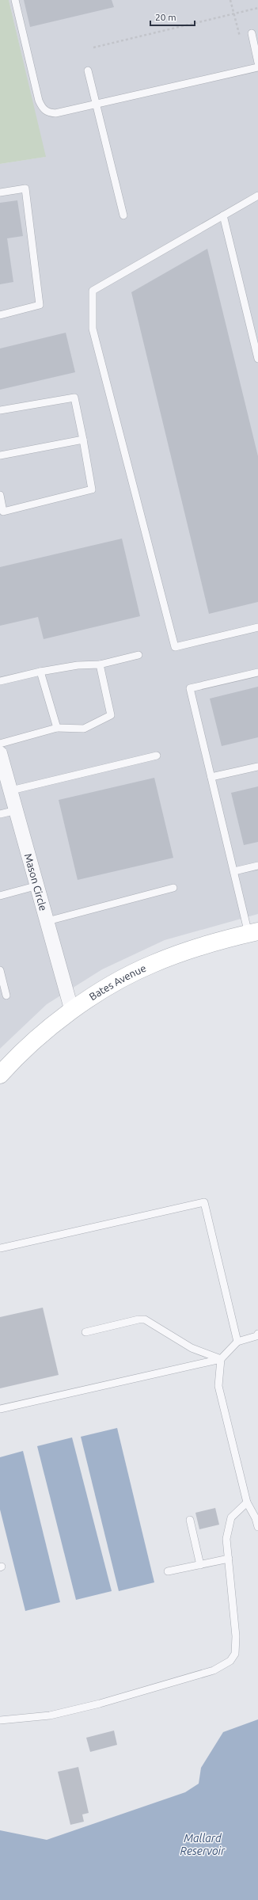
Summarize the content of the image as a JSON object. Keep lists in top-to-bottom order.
{
  "streets": {
    "street": ["Mason Circle", "Bates Avenue"]
  },
  "crossings": [
    ["Mason Circle", "Bates Avenue"]
  ],
  "water": ["Mallard Reservoir"],
  "scale_bar": "20 m"
}
